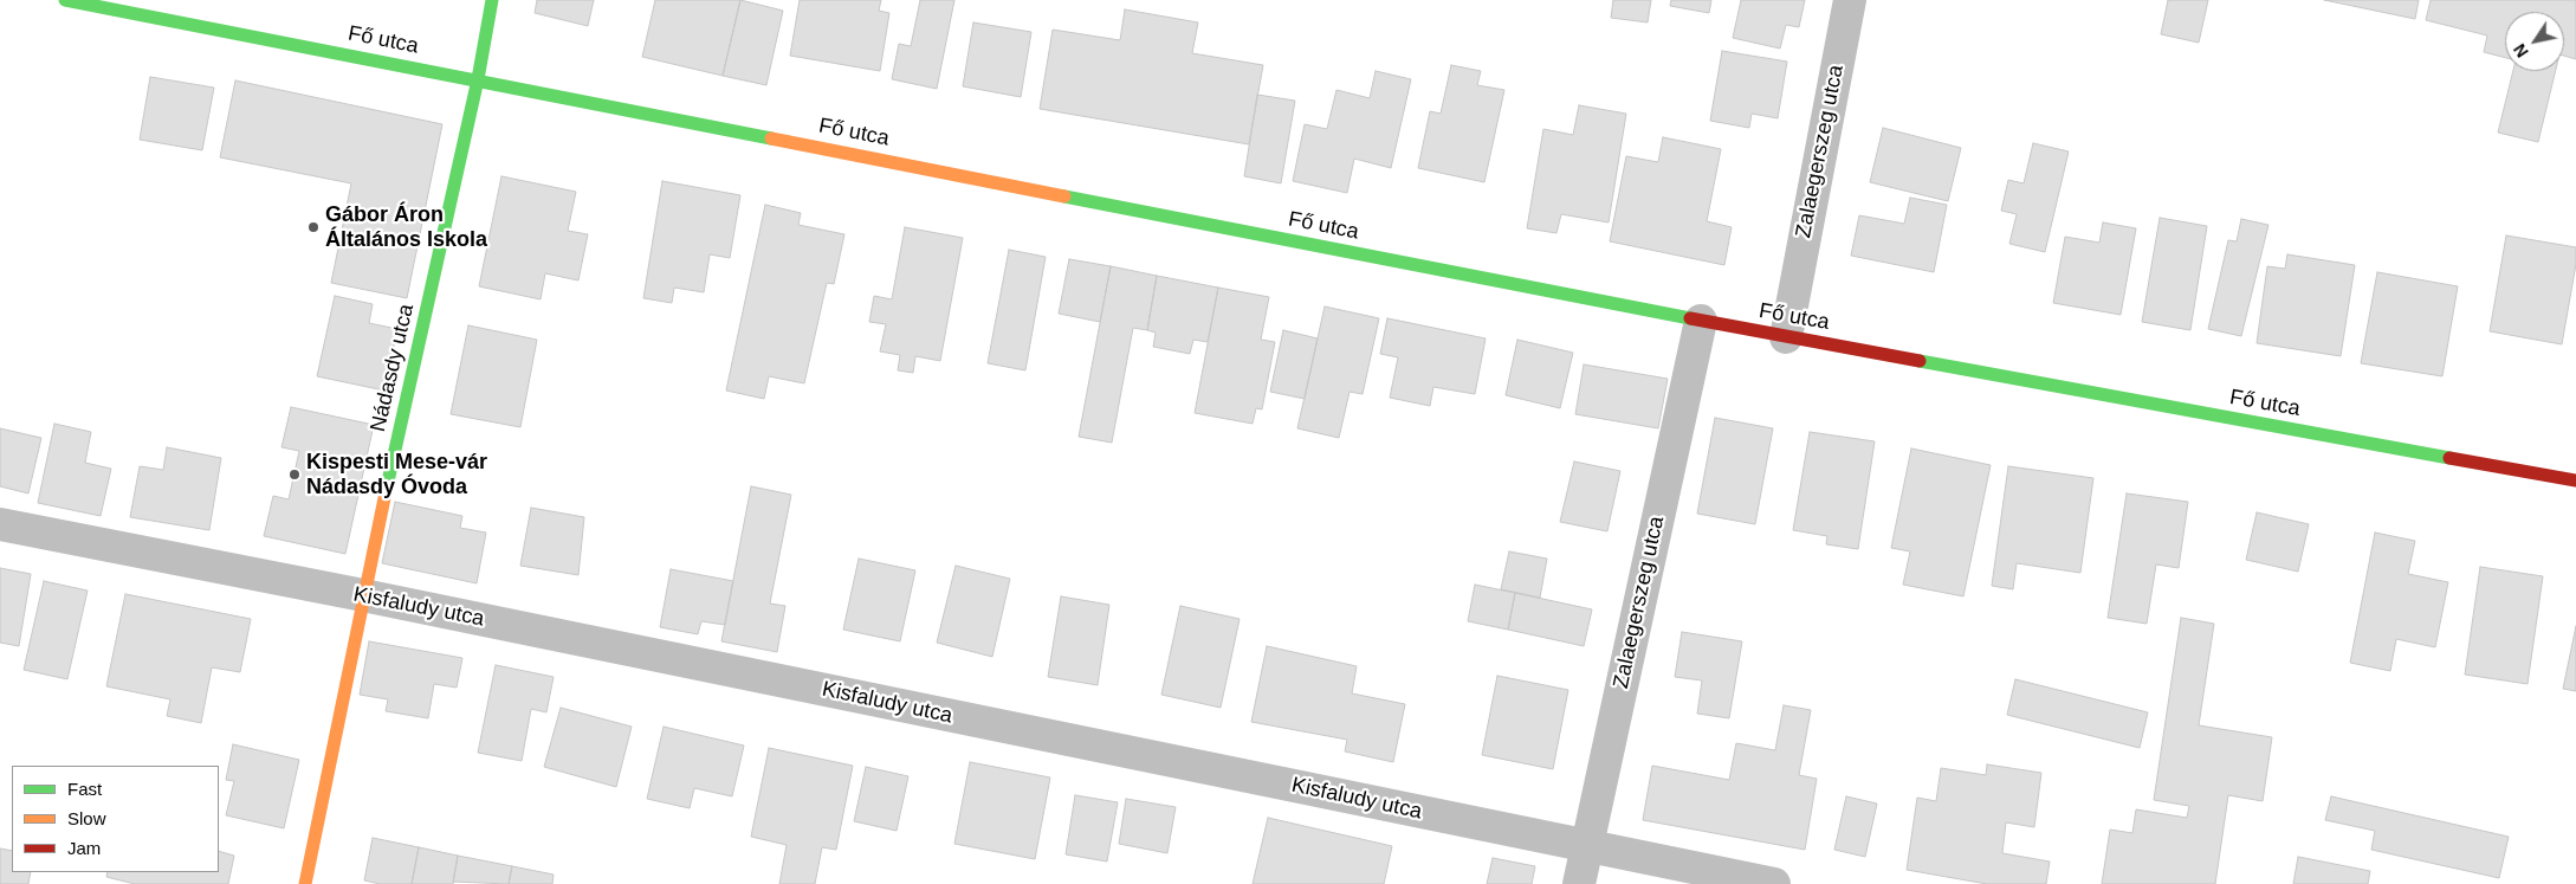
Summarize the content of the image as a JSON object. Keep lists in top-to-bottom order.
{
  "streets": {
    "street": [
      "Fő utca",
      "Zalaegerszeg utca",
      "Nádasdy utca",
      "Kisfaludy utca"
    ]
  },
  "crossings": [
    ["Fő utca", "Zalaegerszeg utca"],
    ["Fő utca", "Nádasdy utca"],
    ["Zalaegerszeg utca", "Kisfaludy utca"],
    ["Nádasdy utca", "Kisfaludy utca"]
  ],
  "places": ["Gábor Áron Általános Iskola", "Kispesti Mese-vár Nádasdy Óvoda"],
  "legend": ["Fast", "Slow", "Jam"],
  "north": "bottom left"
}
